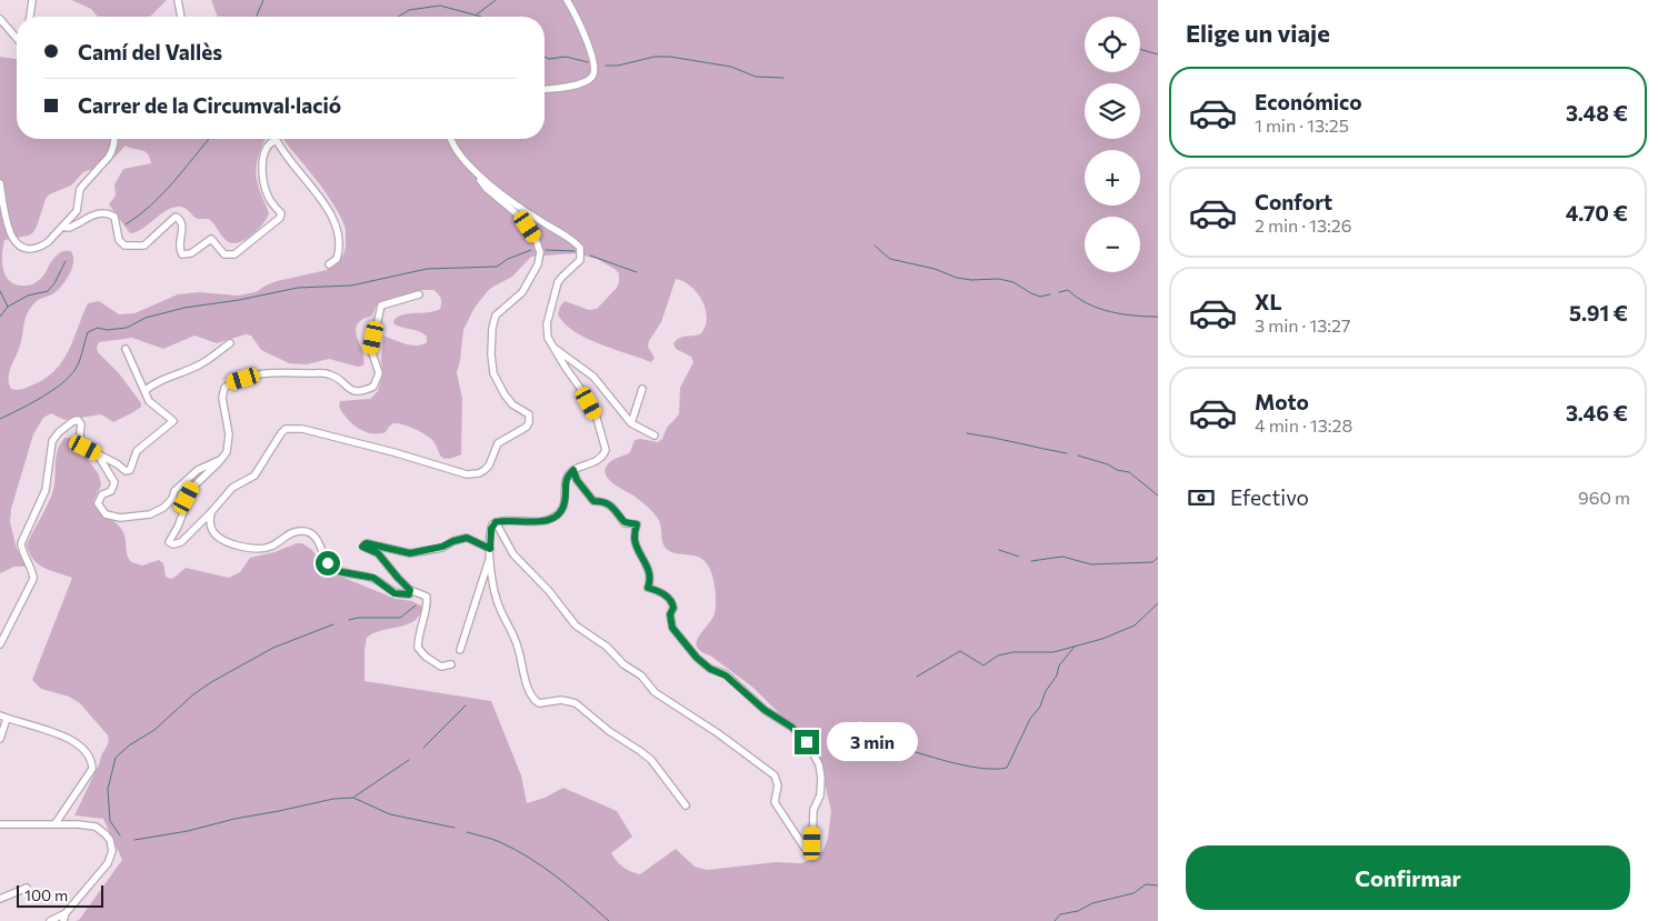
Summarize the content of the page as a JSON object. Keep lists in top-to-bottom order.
{
  "scale_bar": "100 m",
  "page": {
    "heading": "Elige un viaje",
    "map_buttons": ["+", "−"],
    "banner": ["Camí del Vallès", "Carrer de la Circumval·lació"],
    "list": [
      {
        "name": "Económico",
        "note": "1 min · 13:25",
        "value": "3.48 €"
      },
      {
        "name": "Confort",
        "note": "2 min · 13:26",
        "value": "4.70 €"
      },
      {
        "name": "XL",
        "note": "3 min · 13:27",
        "value": "5.91 €"
      },
      {
        "name": "Moto",
        "note": "4 min · 13:28",
        "value": "3.46 €"
      }
    ],
    "pay": ["Efectivo", "960 m"],
    "bubble": "3 min",
    "buttons": "Confirmar",
    "scale": "100 m"
  }
}
